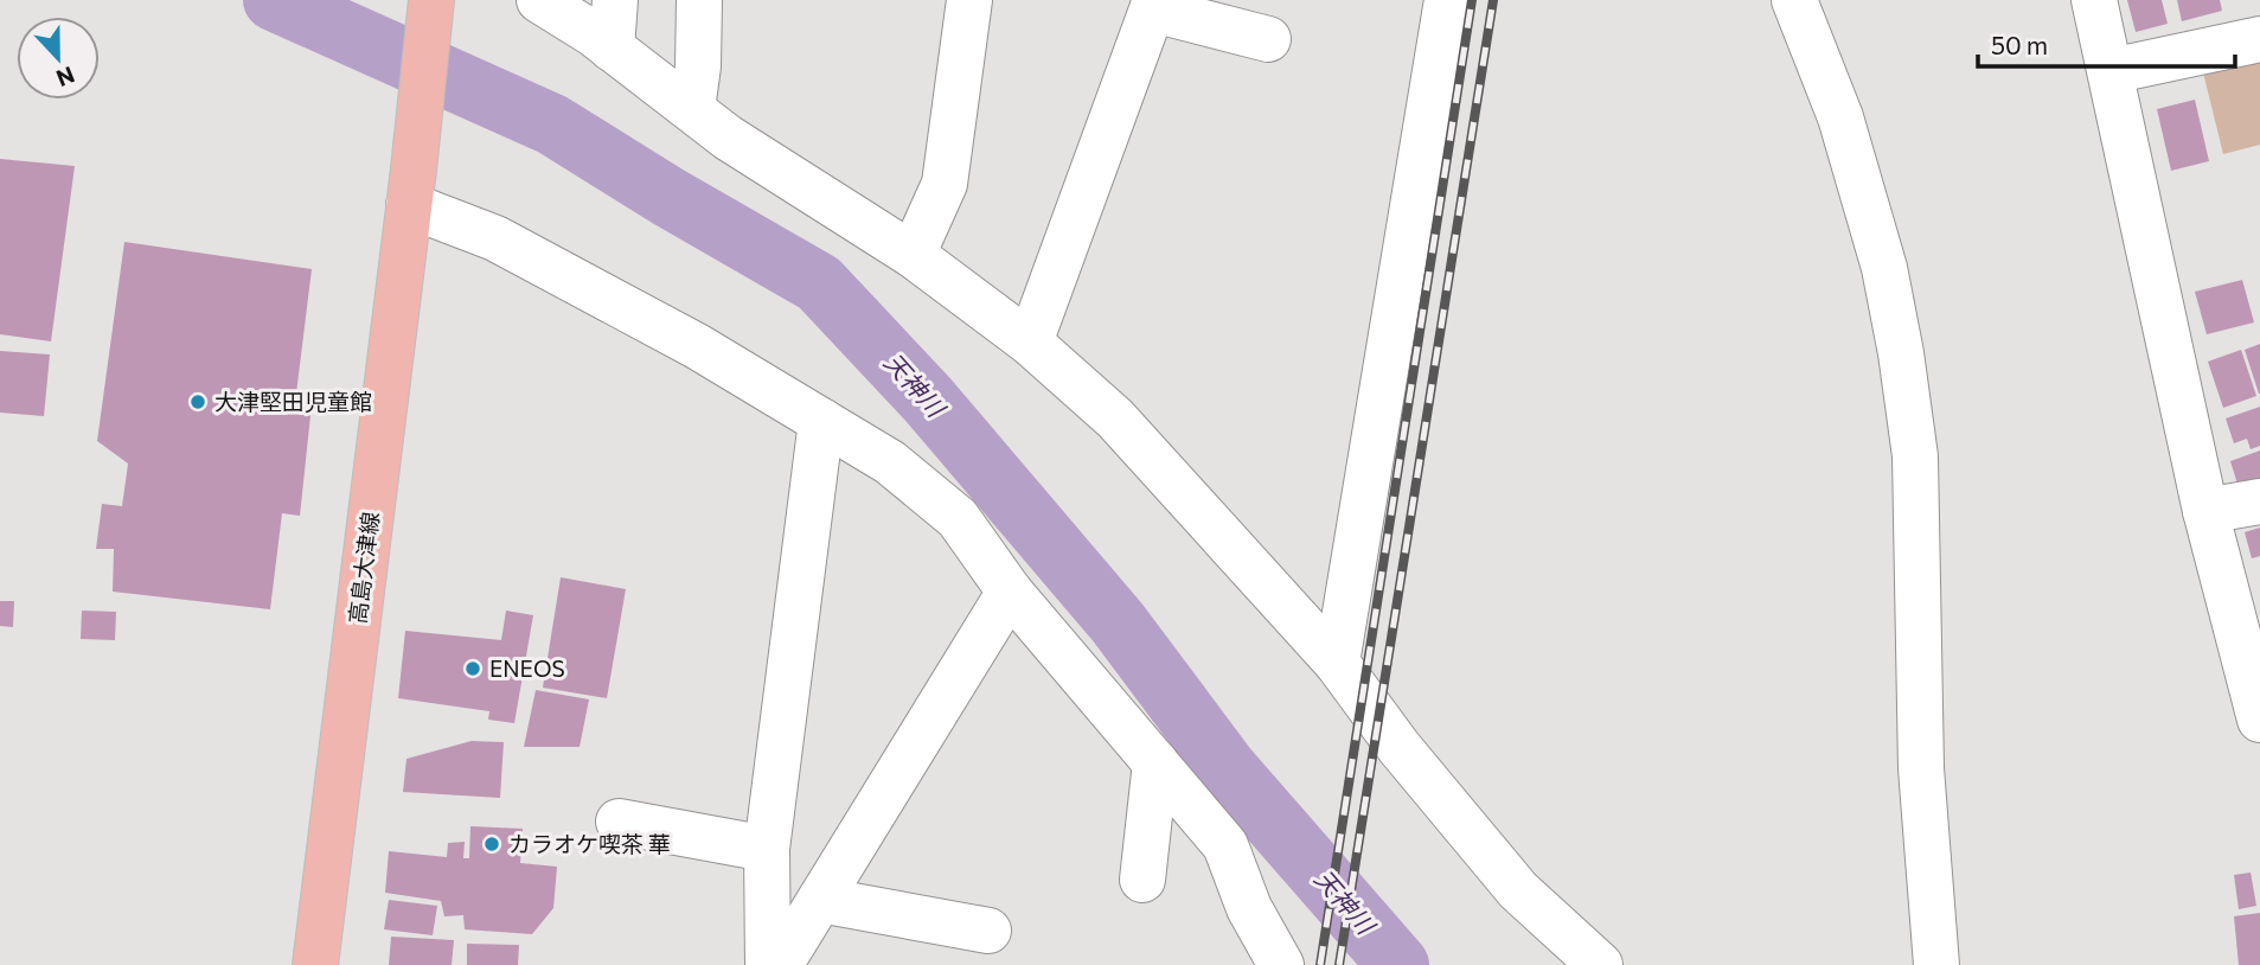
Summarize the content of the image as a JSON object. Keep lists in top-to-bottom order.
{
  "streets": {
    "main road": ["高島大津線"]
  },
  "water": ["天神川"],
  "places": ["大津堅田児童館", "ENEOS", "カラオケ喫茶 華"],
  "scale_bar": "50 m",
  "north": "bottom"
}
